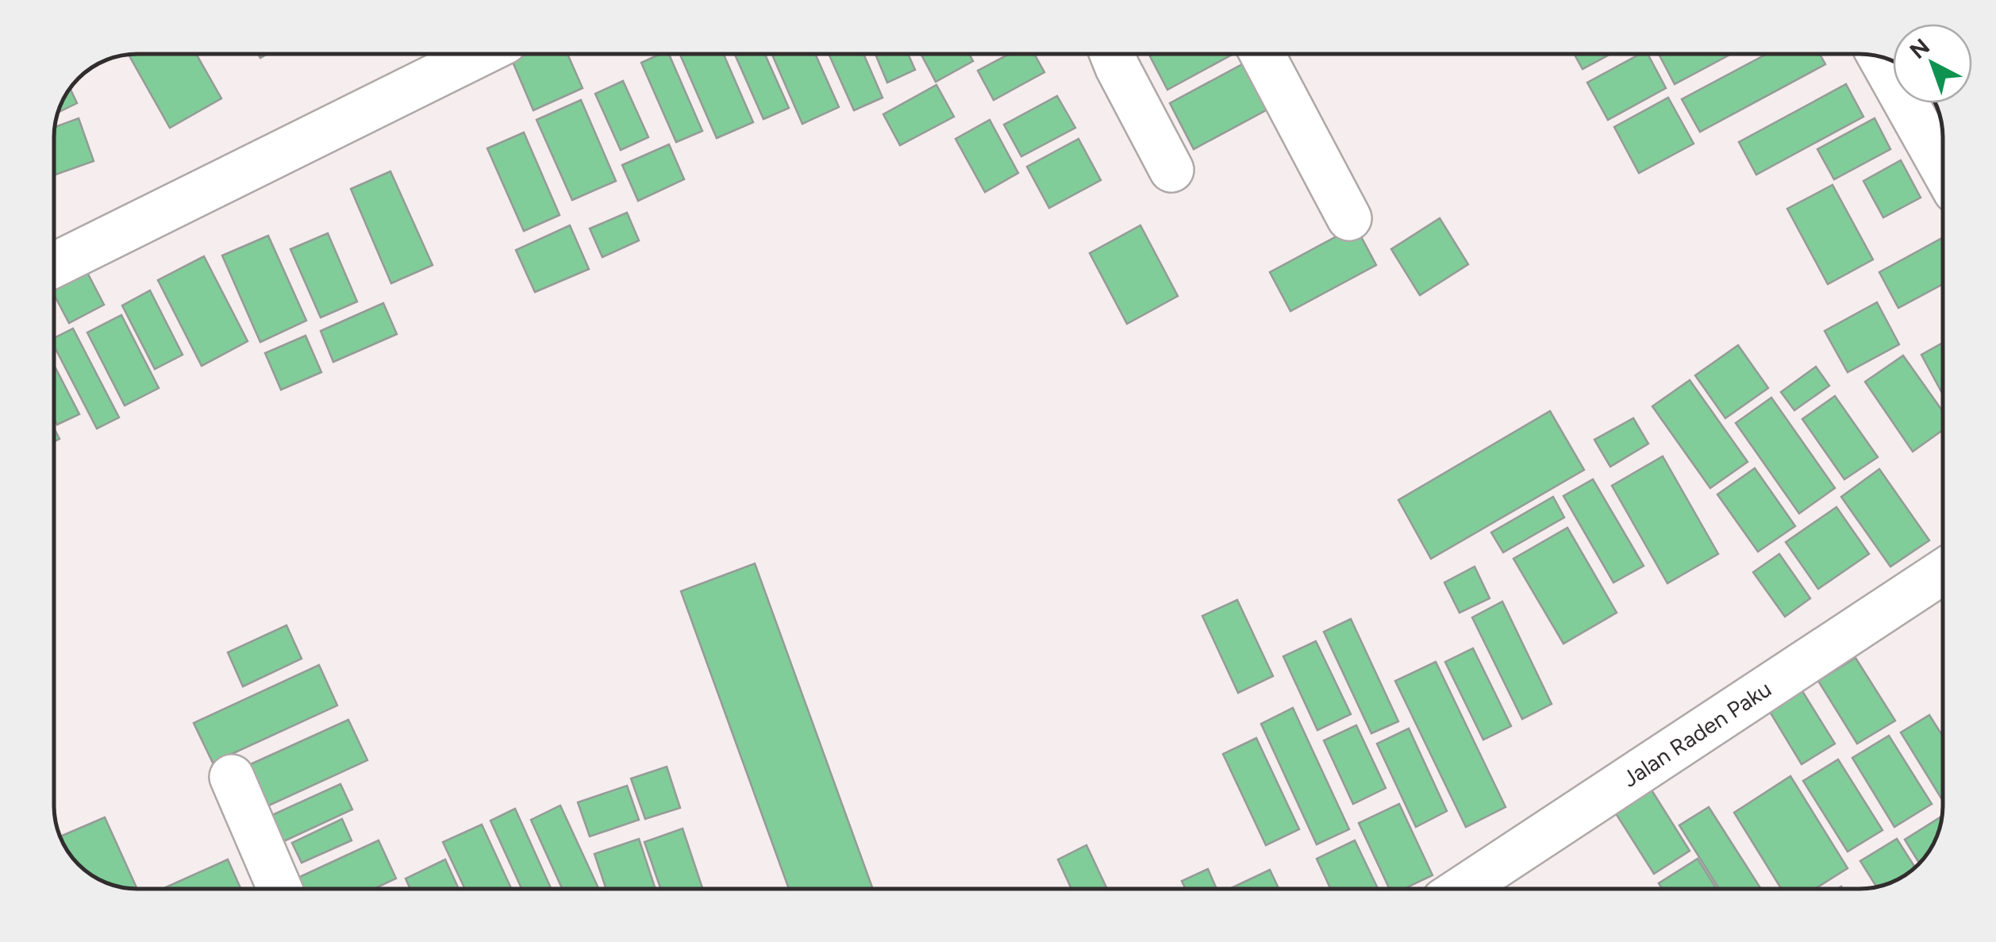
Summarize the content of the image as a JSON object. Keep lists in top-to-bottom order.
{
  "streets": {
    "street": ["Jalan Raden Paku"]
  },
  "north": "top left"
}
